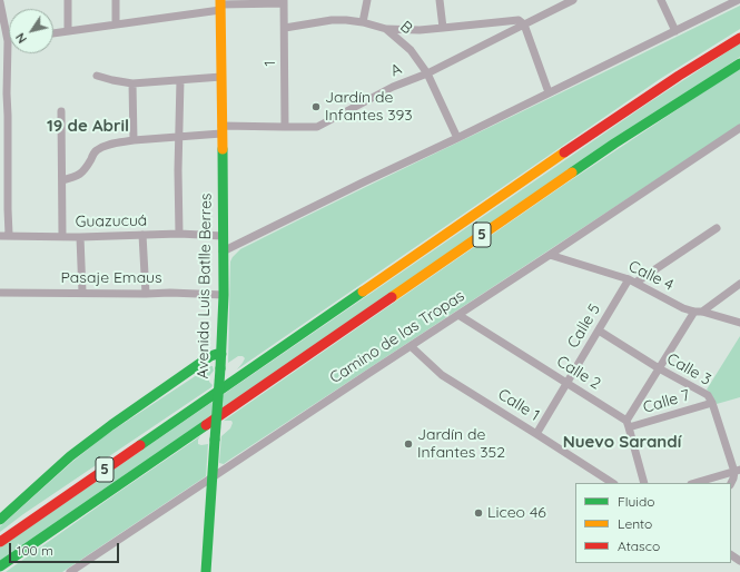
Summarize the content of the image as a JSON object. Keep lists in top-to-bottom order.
{
  "streets": {
    "main road": ["5", "Avenida Luis Batlle Berres"],
    "street": [
      "B",
      "1",
      "A",
      "Guazucuá",
      "Calle 4",
      "Pasaje Emaus",
      "Calle 5",
      "Camino de las Tropas",
      "Calle 3",
      "Calle 2",
      "Calle 7",
      "Calle 1"
    ]
  },
  "crossings": [
    ["B", "1"],
    ["B", "A"],
    ["1", "A"],
    ["A", "Avenida Luis Batlle Berres"],
    ["Guazucuá", "Avenida Luis Batlle Berres"],
    ["Calle 4", "Calle 5"],
    ["Calle 4", "Camino de las Tropas"],
    ["Pasaje Emaus", "Avenida Luis Batlle Berres"],
    ["Avenida Luis Batlle Berres", "Camino de las Tropas"],
    ["Calle 5", "Calle 3"],
    ["Calle 5", "Calle 2"],
    ["Calle 5", "Calle 1"],
    ["Camino de las Tropas", "Calle 2"],
    ["Camino de las Tropas", "Calle 1"],
    ["Calle 3", "Calle 7"],
    ["Calle 2", "Calle 7"]
  ],
  "districts": ["19 de Abril", "Nuevo Sarandí"],
  "places": ["Jardín de Infantes 393", "Jardín de Infantes 352", "Liceo 46"],
  "legend": ["Fluido", "Lento", "Atasco"],
  "scale_bar": "100 m",
  "north": "bottom left"
}
